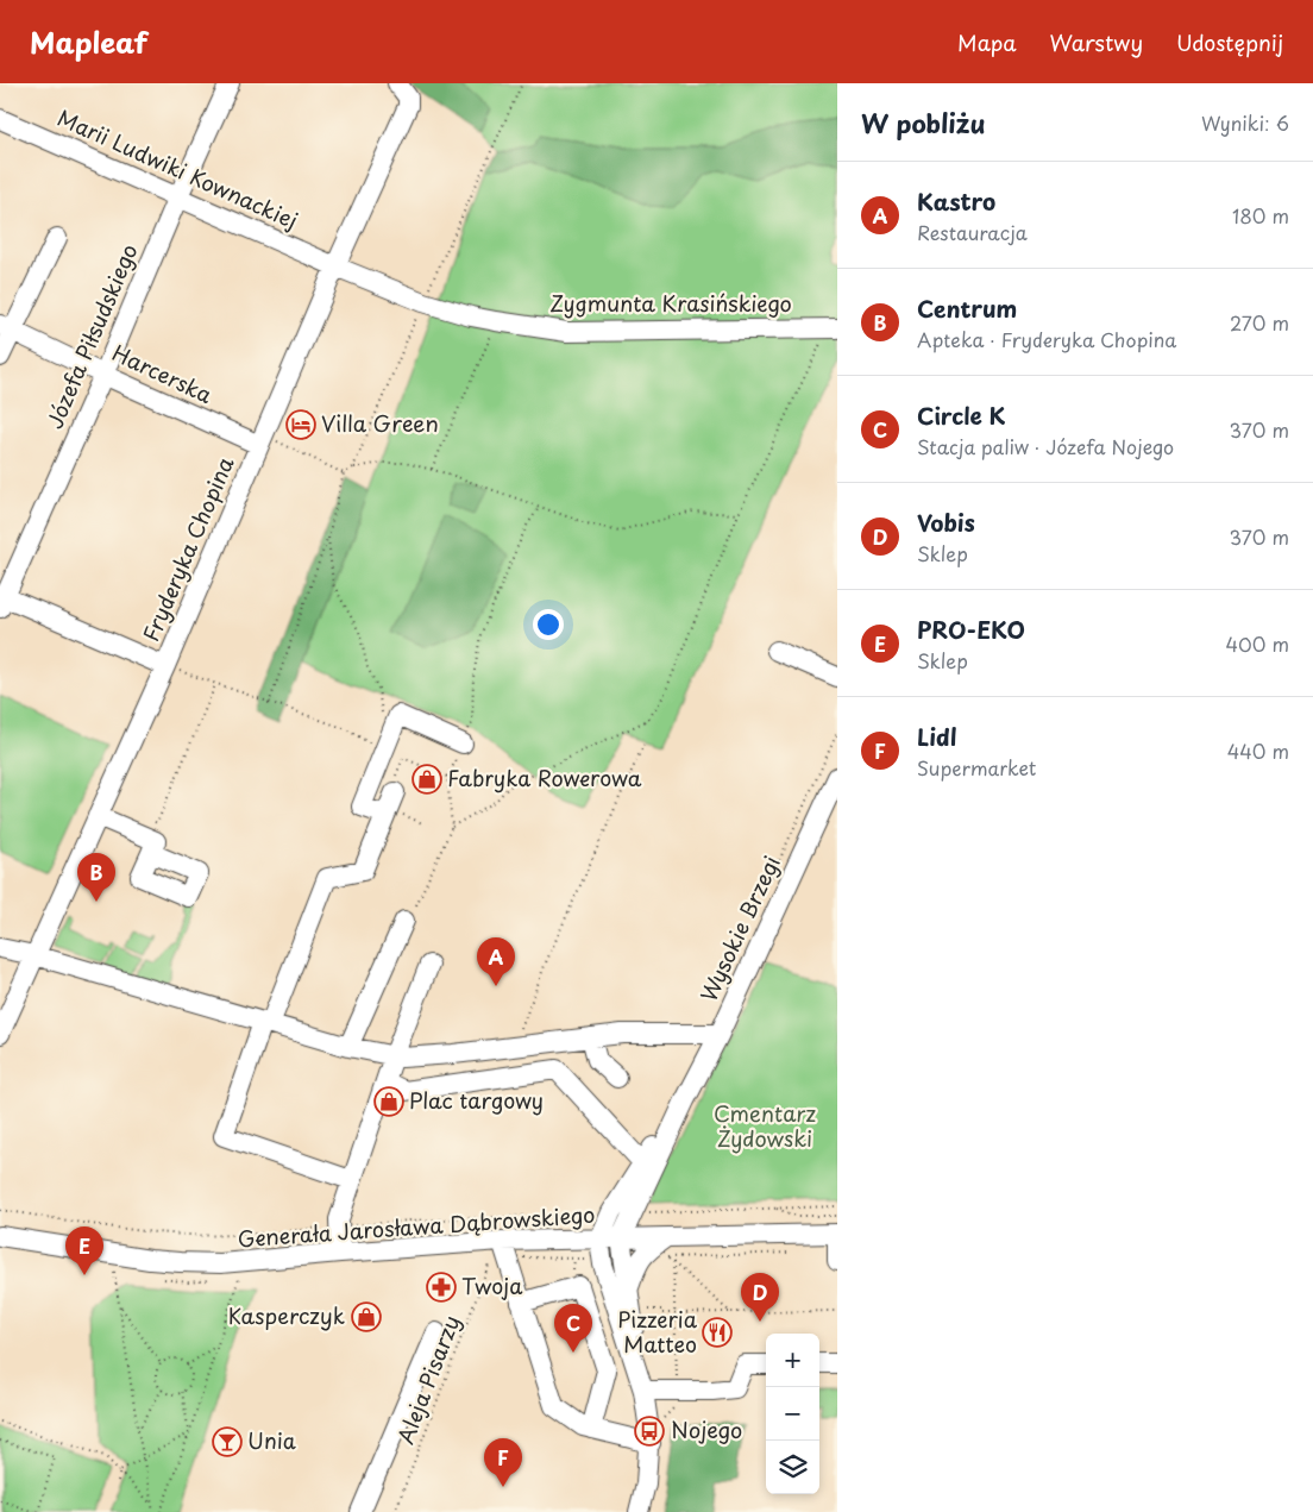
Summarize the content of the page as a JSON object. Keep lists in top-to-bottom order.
{
  "streets": {
    "street": [
      "Marii Ludwiki Kownackiej",
      "Zygmunta Krasińskiego",
      "Józefa Piłsudskiego",
      "Harcerska",
      "Fryderyka Chopina",
      "Wysokie Brzegi",
      "Generała Jarosława Dąbrowskiego"
    ],
    "path": ["Aleja Pisarzy"]
  },
  "crossings": [
    ["Marii Ludwiki Kownackiej", "Zygmunta Krasińskiego"],
    ["Marii Ludwiki Kownackiej", "Józefa Piłsudskiego"],
    ["Marii Ludwiki Kownackiej", "Fryderyka Chopina"],
    ["Zygmunta Krasińskiego", "Fryderyka Chopina"],
    ["Józefa Piłsudskiego", "Harcerska"],
    ["Harcerska", "Fryderyka Chopina"],
    ["Wysokie Brzegi", "Generała Jarosława Dąbrowskiego"]
  ],
  "parks": ["Cmentarz Żydowski"],
  "places": {
    "hotel": ["Villa Green"],
    "shop": ["Fabryka Rowerowa", "Plac targowy", "Kasperczyk"],
    "pharmacy": ["Twoja"],
    "restaurant": ["Pizzeria Matteo"],
    "bus stop": ["Nojego"],
    "bar": ["Unia"]
  },
  "page": {
    "header": "Mapleaf",
    "nav": ["Mapa", "Warstwy", "Udostępnij"],
    "heading": ["W pobliżu", "Wyniki: 6"],
    "list": [
      {
        "mark": "A",
        "name": "Kastro",
        "note": "Restauracja",
        "value": "180 m"
      },
      {
        "mark": "B",
        "name": "Centrum",
        "note": "Apteka · Fryderyka Chopina",
        "value": "270 m"
      },
      {
        "mark": "C",
        "name": "Circle K",
        "note": "Stacja paliw · Józefa Nojego",
        "value": "370 m"
      },
      {
        "mark": "D",
        "name": "Vobis",
        "note": "Sklep",
        "value": "370 m"
      },
      {
        "mark": "E",
        "name": "PRO-EKO",
        "note": "Sklep",
        "value": "400 m"
      },
      {
        "mark": "F",
        "name": "Lidl",
        "note": "Supermarket",
        "value": "440 m"
      }
    ],
    "pins": [
      "B",
      "A",
      "E",
      "D",
      "C",
      "F"
    ],
    "map_buttons": ["+", "−"]
  }
}
